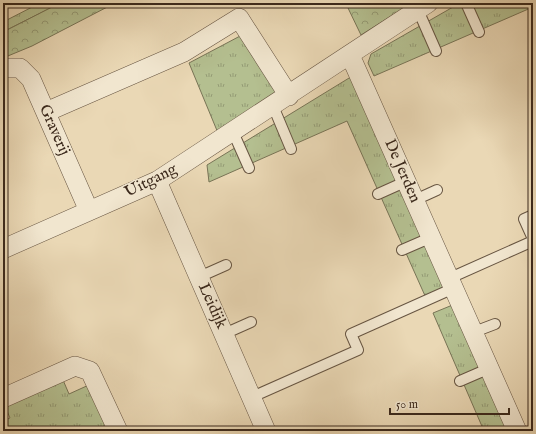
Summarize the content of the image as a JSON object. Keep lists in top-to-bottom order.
{
  "streets": {
    "street": [
      "Graverij",
      "De Jerden",
      "Uitgang",
      "Leidijk"
    ]
  },
  "crossings": [
    ["Graverij", "Uitgang"],
    ["De Jerden", "Uitgang"],
    ["Uitgang", "Leidijk"]
  ],
  "scale_bar": "50 m"
}
